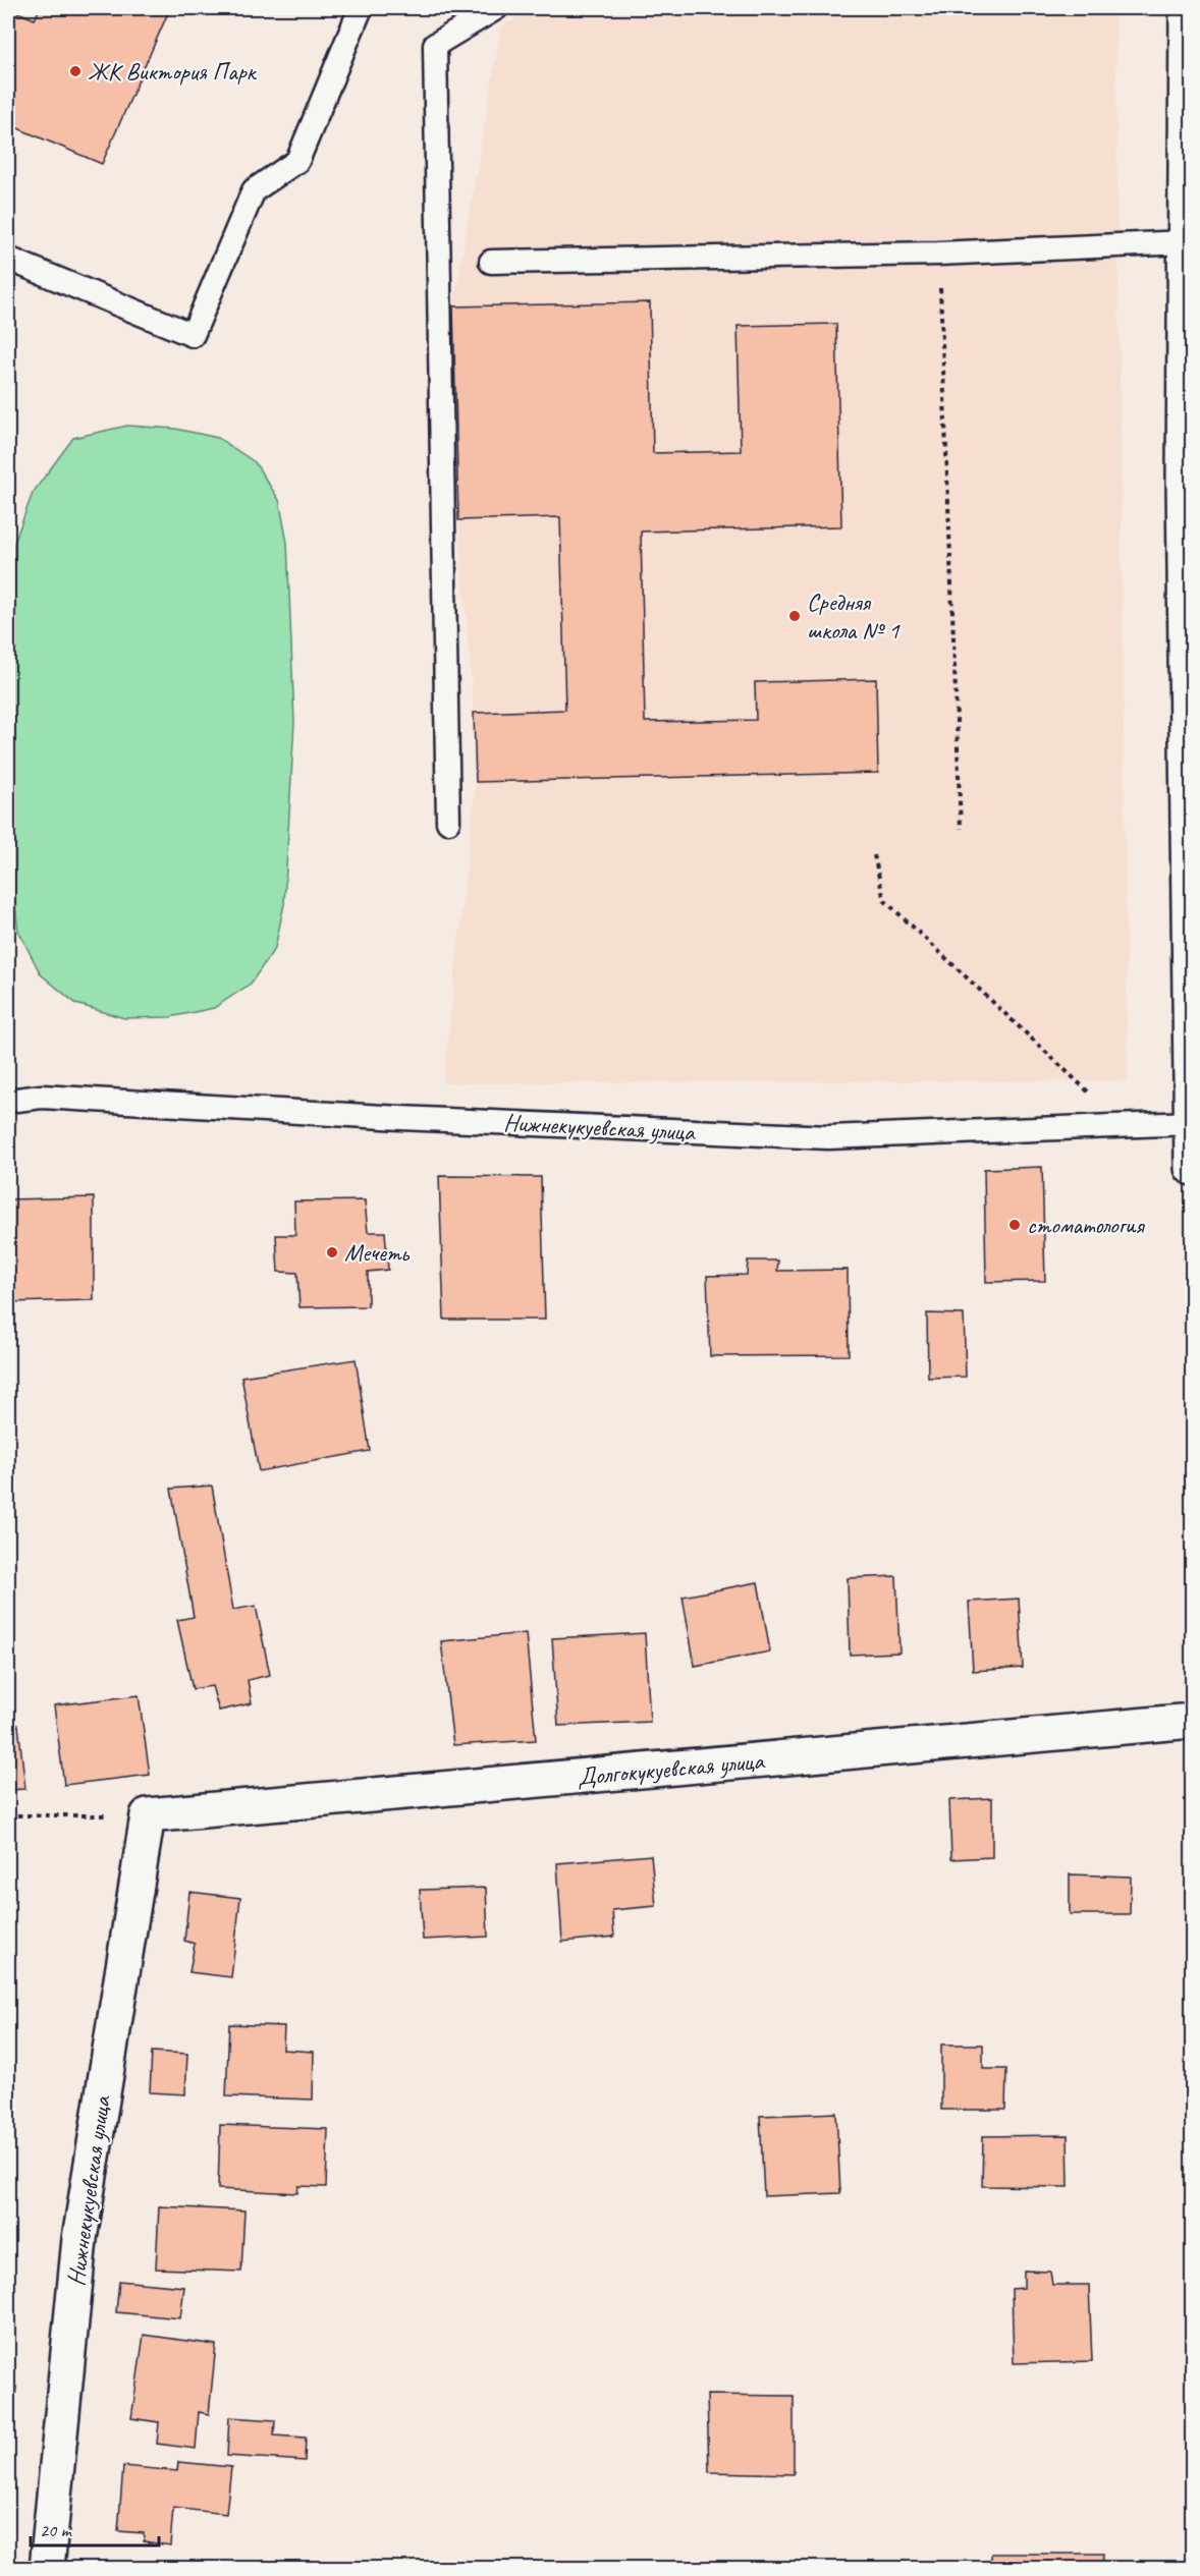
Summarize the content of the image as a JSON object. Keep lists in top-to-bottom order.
{
  "streets": {
    "street": ["Нижнекукуевская улица", "Долгокукуевская улица"]
  },
  "crossings": [
    ["Нижнекукуевская улица", "Долгокукуевская улица"]
  ],
  "places": [
    "ЖК Виктория Парк",
    "Средняя школа № 1",
    "стоматология",
    "Мечеть"
  ],
  "scale_bar": "20 m"
}
